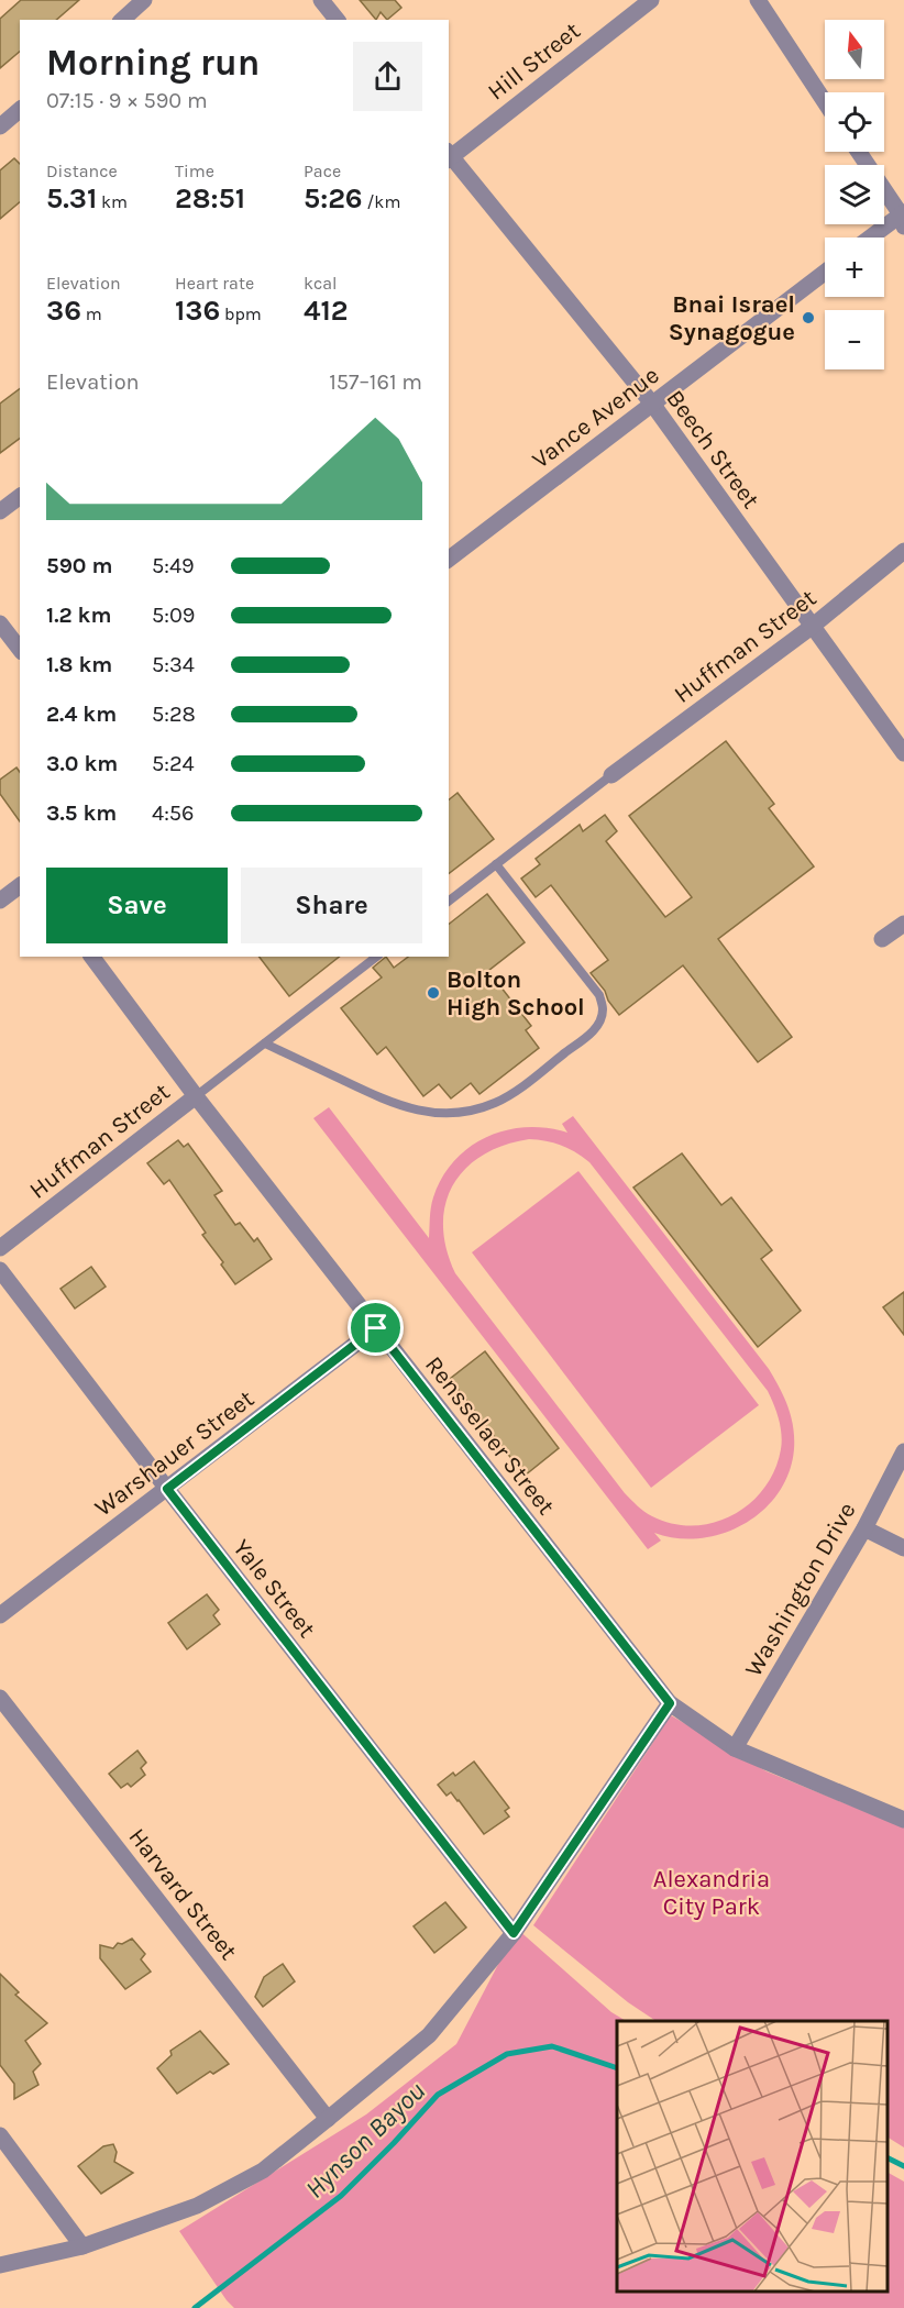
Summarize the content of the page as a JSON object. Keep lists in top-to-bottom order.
{
  "streets": {
    "street": [
      "Hill Street",
      "Vance Avenue",
      "Beech Street",
      "Huffman Street",
      "Rensselaer Street",
      "Warshauer Street",
      "Yale Street",
      "Washington Drive",
      "Harvard Street"
    ]
  },
  "crossings": [
    ["Hill Street", "Beech Street"],
    ["Vance Avenue", "Beech Street"],
    ["Beech Street", "Huffman Street"],
    ["Huffman Street", "Rensselaer Street"],
    ["Rensselaer Street", "Warshauer Street"],
    ["Rensselaer Street", "Washington Drive"],
    ["Warshauer Street", "Yale Street"]
  ],
  "water": ["Hynson Bayou"],
  "parks": ["Alexandria City Park"],
  "places": ["Bnai Israel Synagogue", "Bolton High School"],
  "north": "top",
  "page": {
    "map_buttons": ["+", "−"],
    "heading": ["Morning run", "07:15 · 9 × 590 m"],
    "stats": [
      ["Distance", "5.31 km"],
      ["Time", "28:51"],
      ["Pace", "5:26 /km"],
      ["Elevation", "36 m"],
      ["Heart rate", "136 bpm"],
      ["kcal", "412"]
    ],
    "chart": ["Elevation", "157–161 m"],
    "list": [
      {
        "name": "590 m",
        "note": "5:49"
      },
      {
        "name": "1.2 km",
        "note": "5:09"
      },
      {
        "name": "1.8 km",
        "note": "5:34"
      },
      {
        "name": "2.4 km",
        "note": "5:28"
      },
      {
        "name": "3.0 km",
        "note": "5:24"
      },
      {
        "name": "3.5 km",
        "note": "4:56"
      }
    ],
    "buttons": ["Save", "Share"]
  }
}
